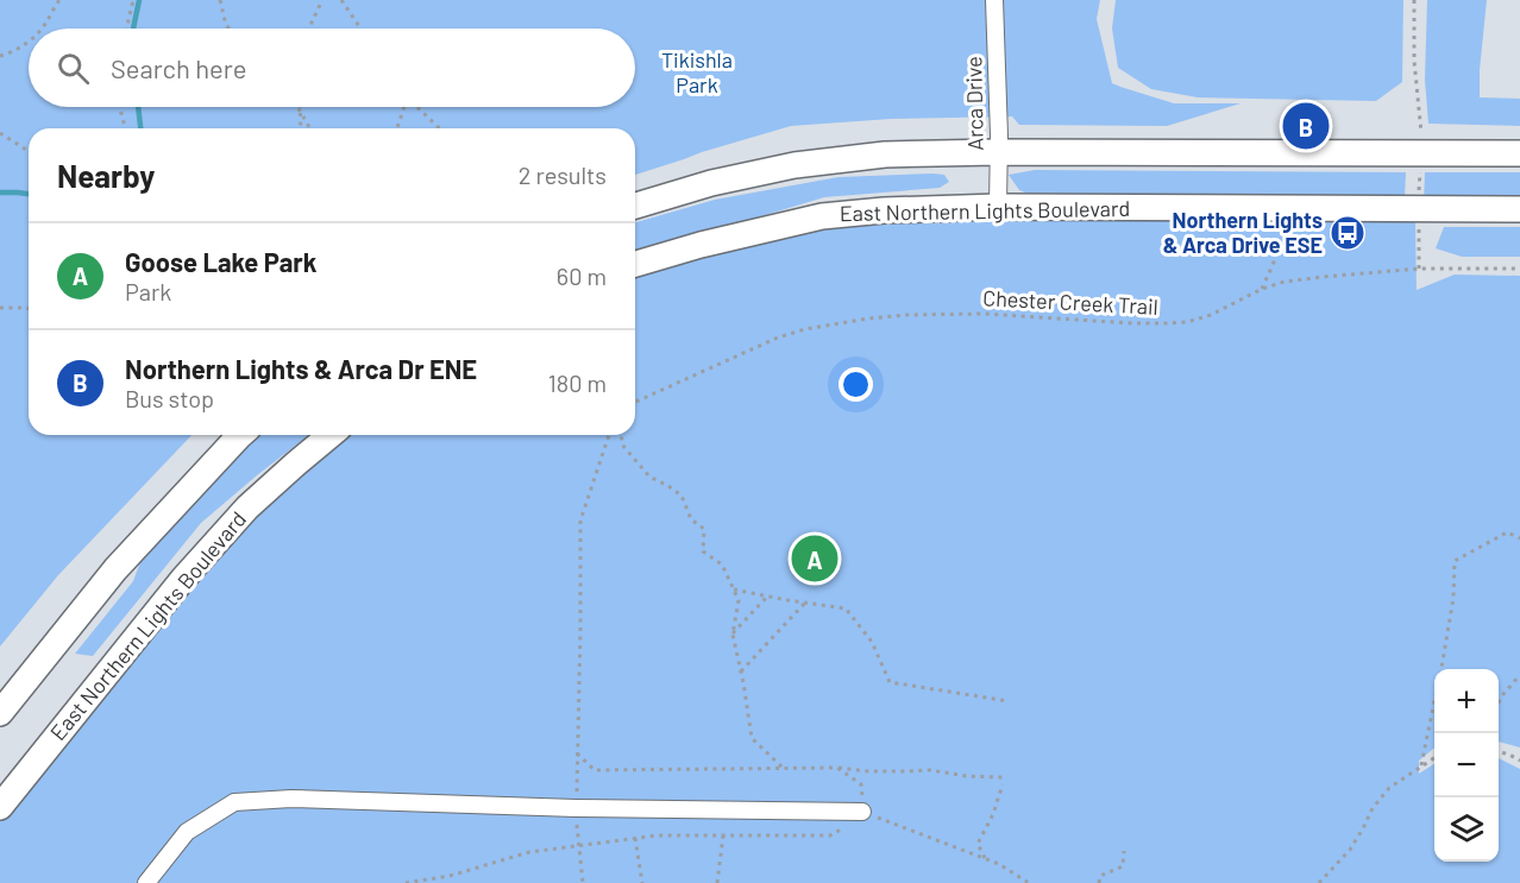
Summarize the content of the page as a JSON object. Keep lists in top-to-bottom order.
{
  "streets": {
    "main road": ["East Northern Lights Boulevard"],
    "street": ["Arca Drive"],
    "path": ["Chester Creek Trail"]
  },
  "crossings": [
    ["Arca Drive", "East Northern Lights Boulevard"]
  ],
  "parks": ["Tikishla Park"],
  "places": {
    "bus stop": ["Northern Lights & Arca Drive ESE"]
  },
  "page": {
    "search": "Search here",
    "pins": ["B", "A"],
    "heading": ["Nearby", "2 results"],
    "list": [
      {
        "mark": "A",
        "name": "Goose Lake Park",
        "note": "Park",
        "value": "60 m"
      },
      {
        "mark": "B",
        "name": "Northern Lights & Arca Dr ENE",
        "note": "Bus stop",
        "value": "180 m"
      }
    ],
    "map_buttons": ["+", "−"]
  }
}
